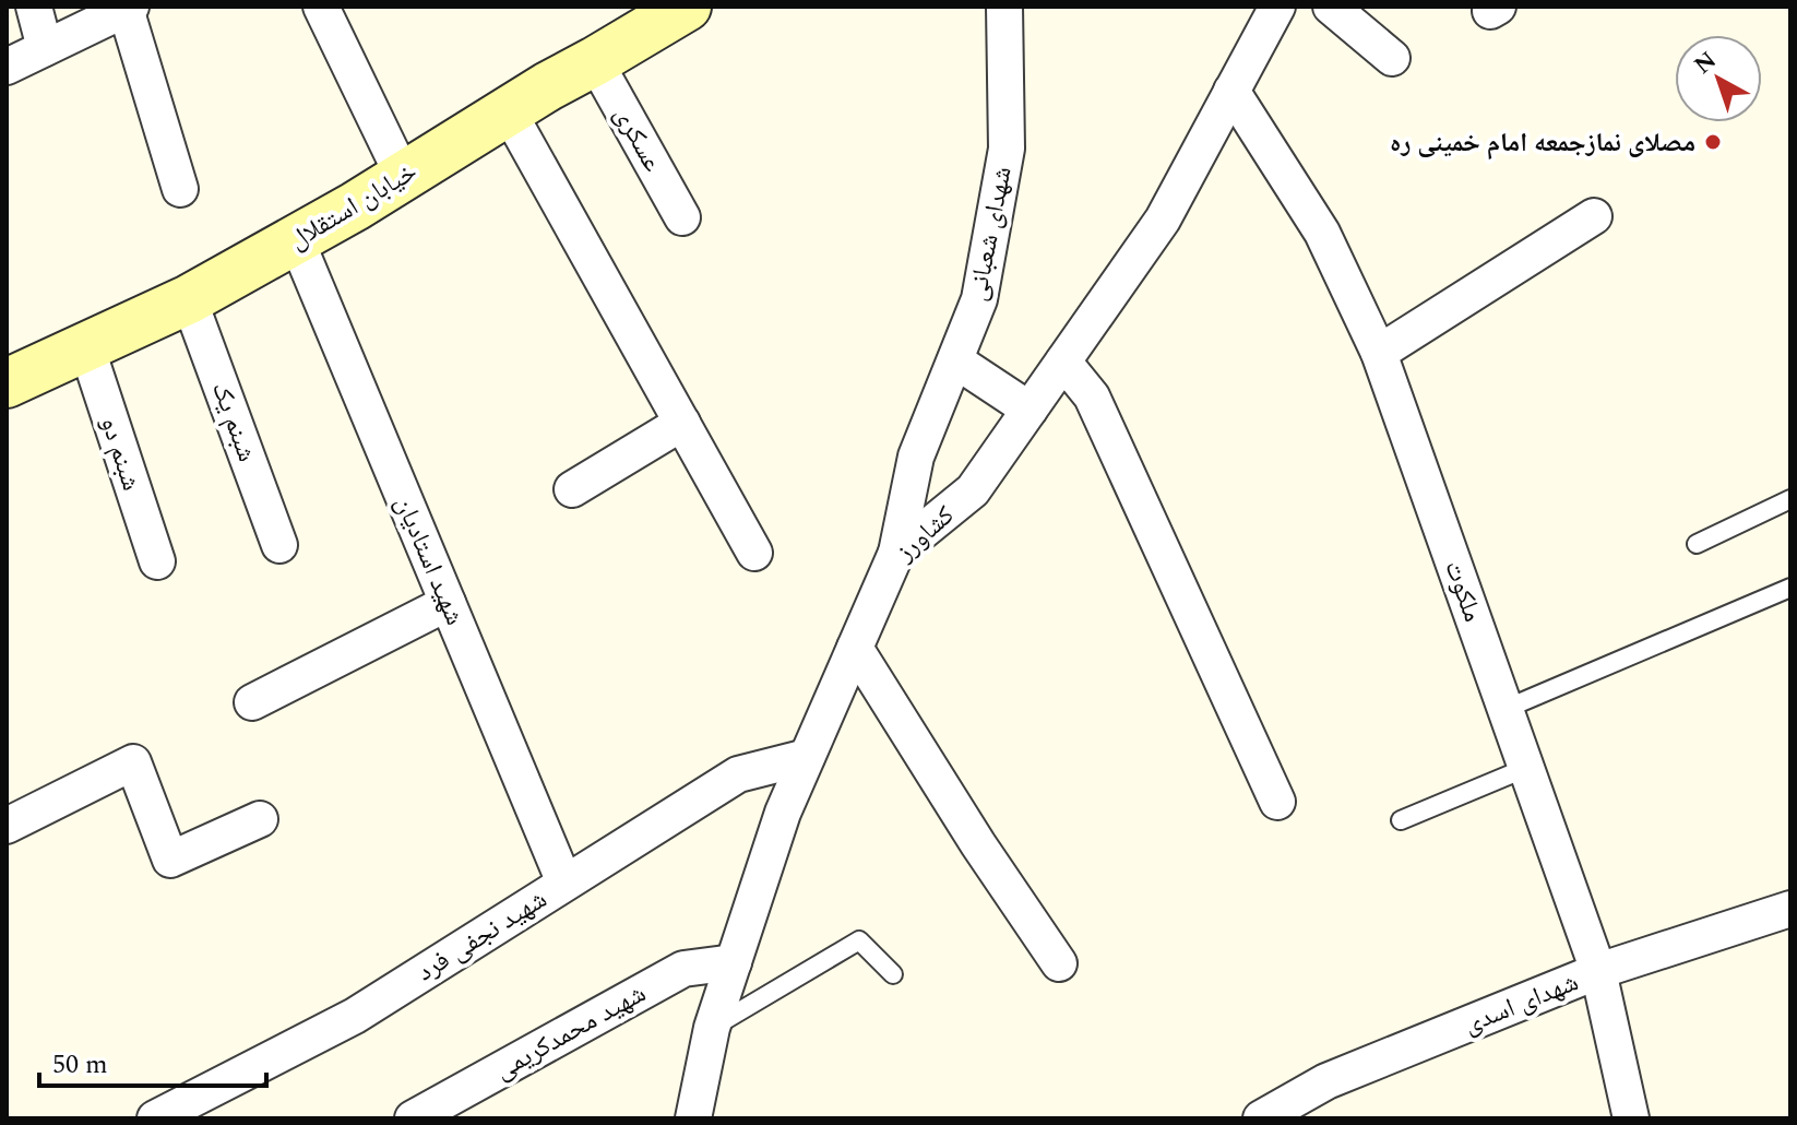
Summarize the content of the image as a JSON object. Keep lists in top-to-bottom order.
{
  "streets": {
    "street": [
      "عسکری",
      "خیابان استقلال",
      "شهدای شعبانی",
      "شبنم یک",
      "شبنم دو",
      "کشاورز",
      "شهید استادیان",
      "ملکوت",
      "شهید نجفی فرد",
      "شهدای اسدی",
      "شهید محمدکریمی"
    ]
  },
  "crossings": [
    ["عسکری", "خیابان استقلال"],
    ["خیابان استقلال", "شبنم یک"],
    ["خیابان استقلال", "شبنم دو"],
    ["خیابان استقلال", "شهید استادیان"],
    ["شهدای شعبانی", "کشاورز"],
    ["کشاورز", "ملکوت"],
    ["کشاورز", "شهید نجفی فرد"],
    ["کشاورز", "شهید محمدکریمی"],
    ["شهید استادیان", "شهید نجفی فرد"],
    ["ملکوت", "شهدای اسدی"]
  ],
  "places": ["مصلای نمازجمعه امام خمینی ره"],
  "scale_bar": "50 m",
  "north": "top left"
}
